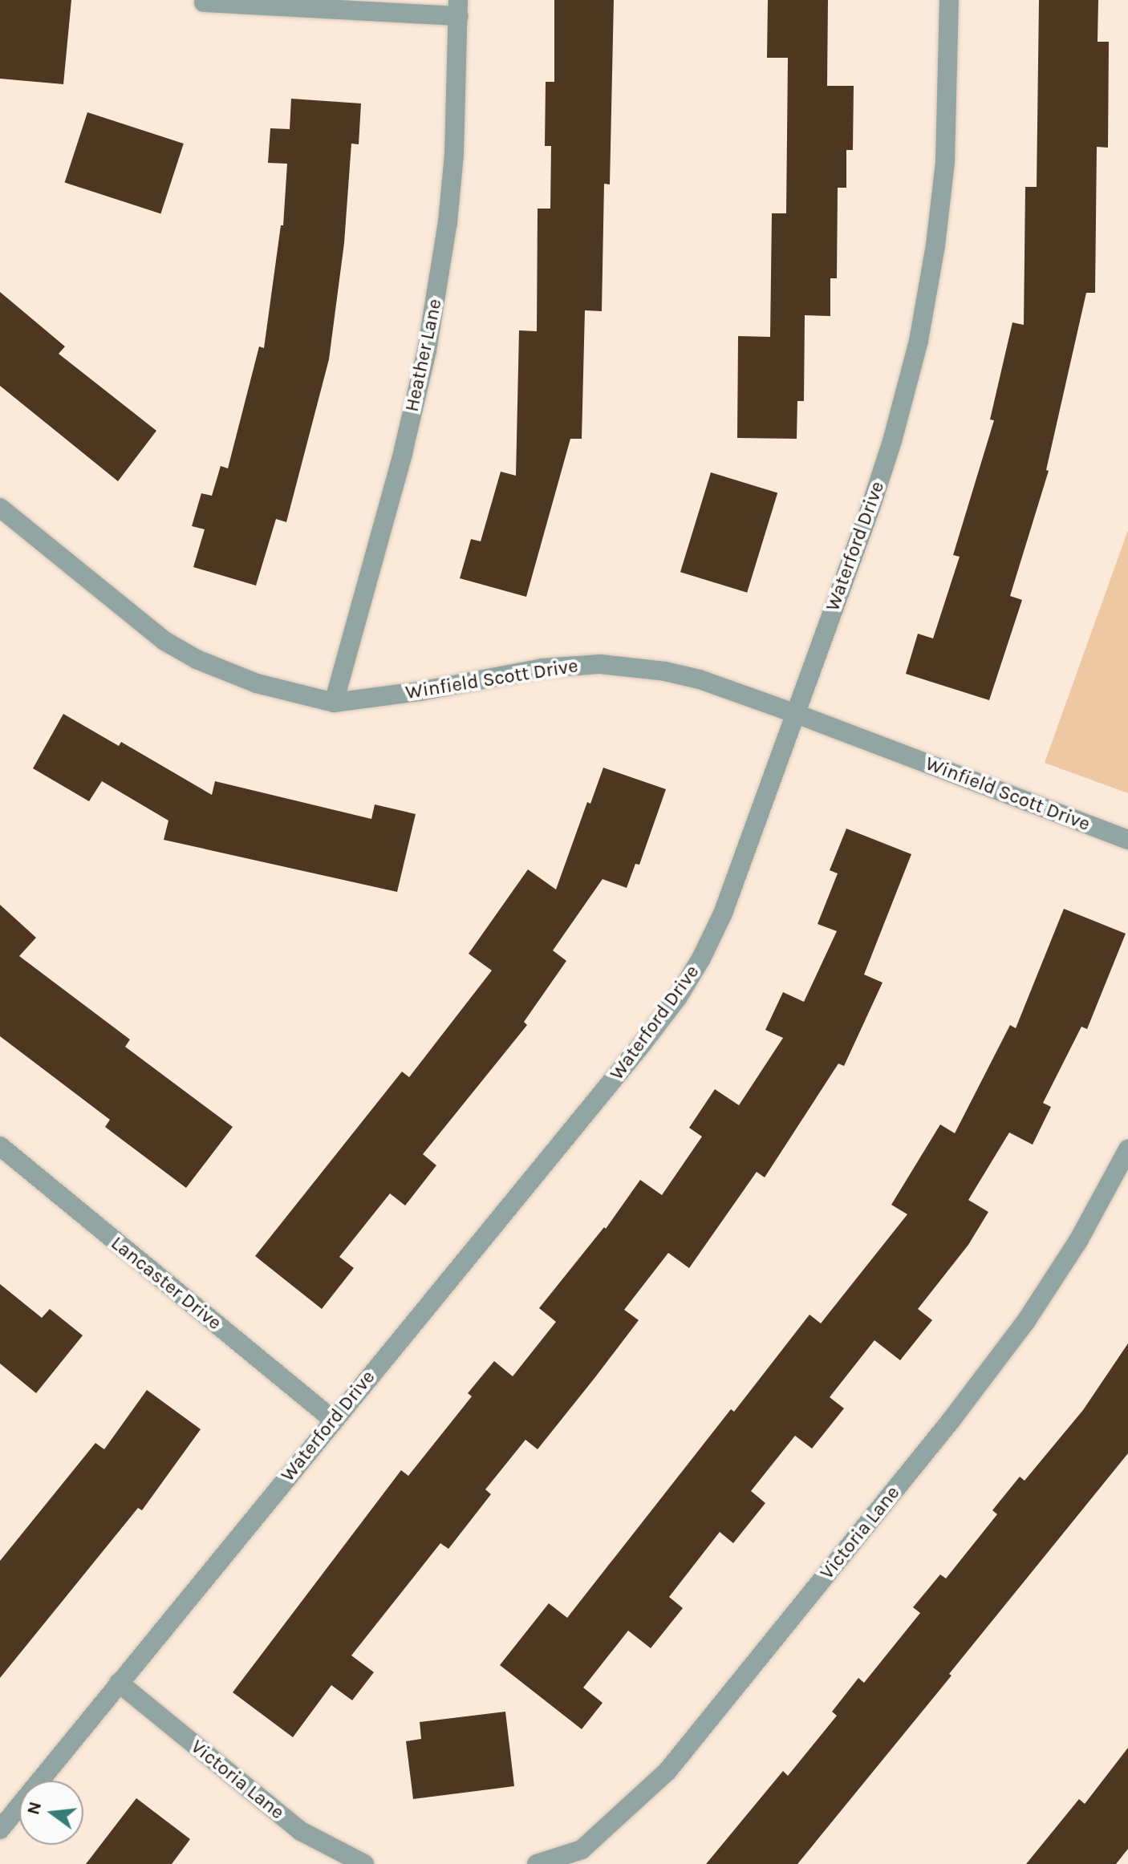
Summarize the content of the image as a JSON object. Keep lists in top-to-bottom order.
{
  "streets": {
    "street": [
      "Heather Lane",
      "Waterford Drive",
      "Winfield Scott Drive",
      "Lancaster Drive",
      "Victoria Lane"
    ]
  },
  "crossings": [
    ["Heather Lane", "Winfield Scott Drive"],
    ["Waterford Drive", "Winfield Scott Drive"],
    ["Waterford Drive", "Lancaster Drive"],
    ["Waterford Drive", "Victoria Lane"]
  ],
  "north": "left"
}
